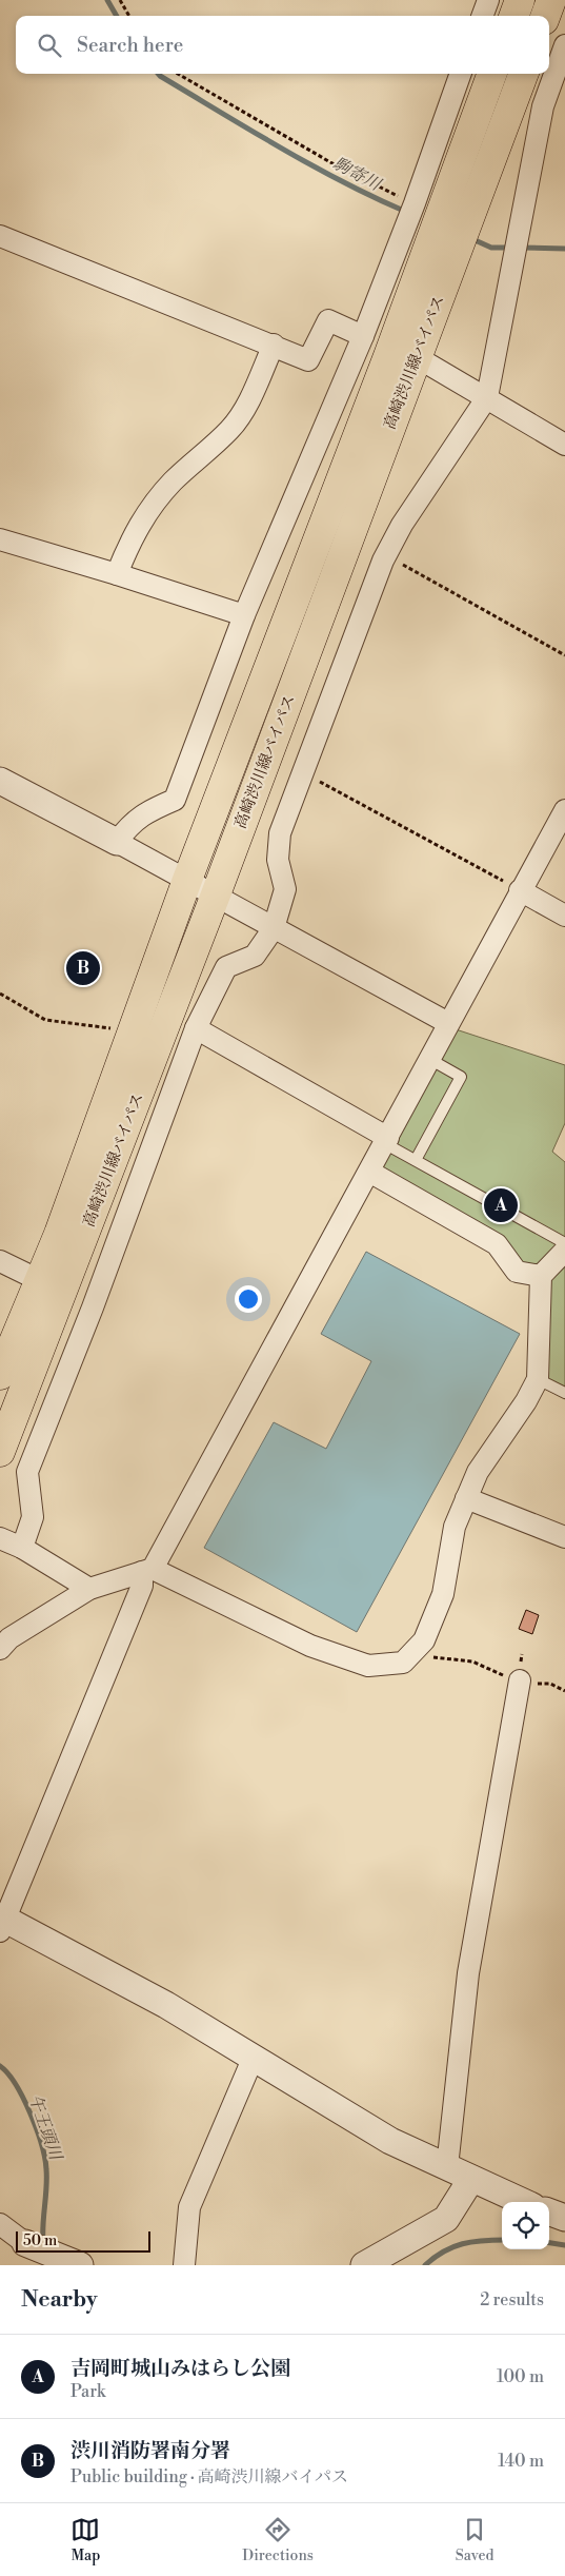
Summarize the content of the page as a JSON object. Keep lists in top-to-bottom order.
{
  "streets": {
    "main road": ["高崎渋川線バイパス"]
  },
  "water": ["駒寄川", "午王頭川"],
  "scale_bar": "50 m",
  "page": {
    "search": "Search here",
    "pins": ["B", "A"],
    "scale": "50 m",
    "heading": ["Nearby", "2 results"],
    "list": [
      {
        "mark": "A",
        "name": "吉岡町城山みはらし公園",
        "note": "Park",
        "value": "100 m"
      },
      {
        "mark": "B",
        "name": "渋川消防署南分署",
        "note": "Public building · 高崎渋川線バイパス",
        "value": "140 m"
      }
    ],
    "nav": ["Map", "Directions", "Saved"]
  }
}
